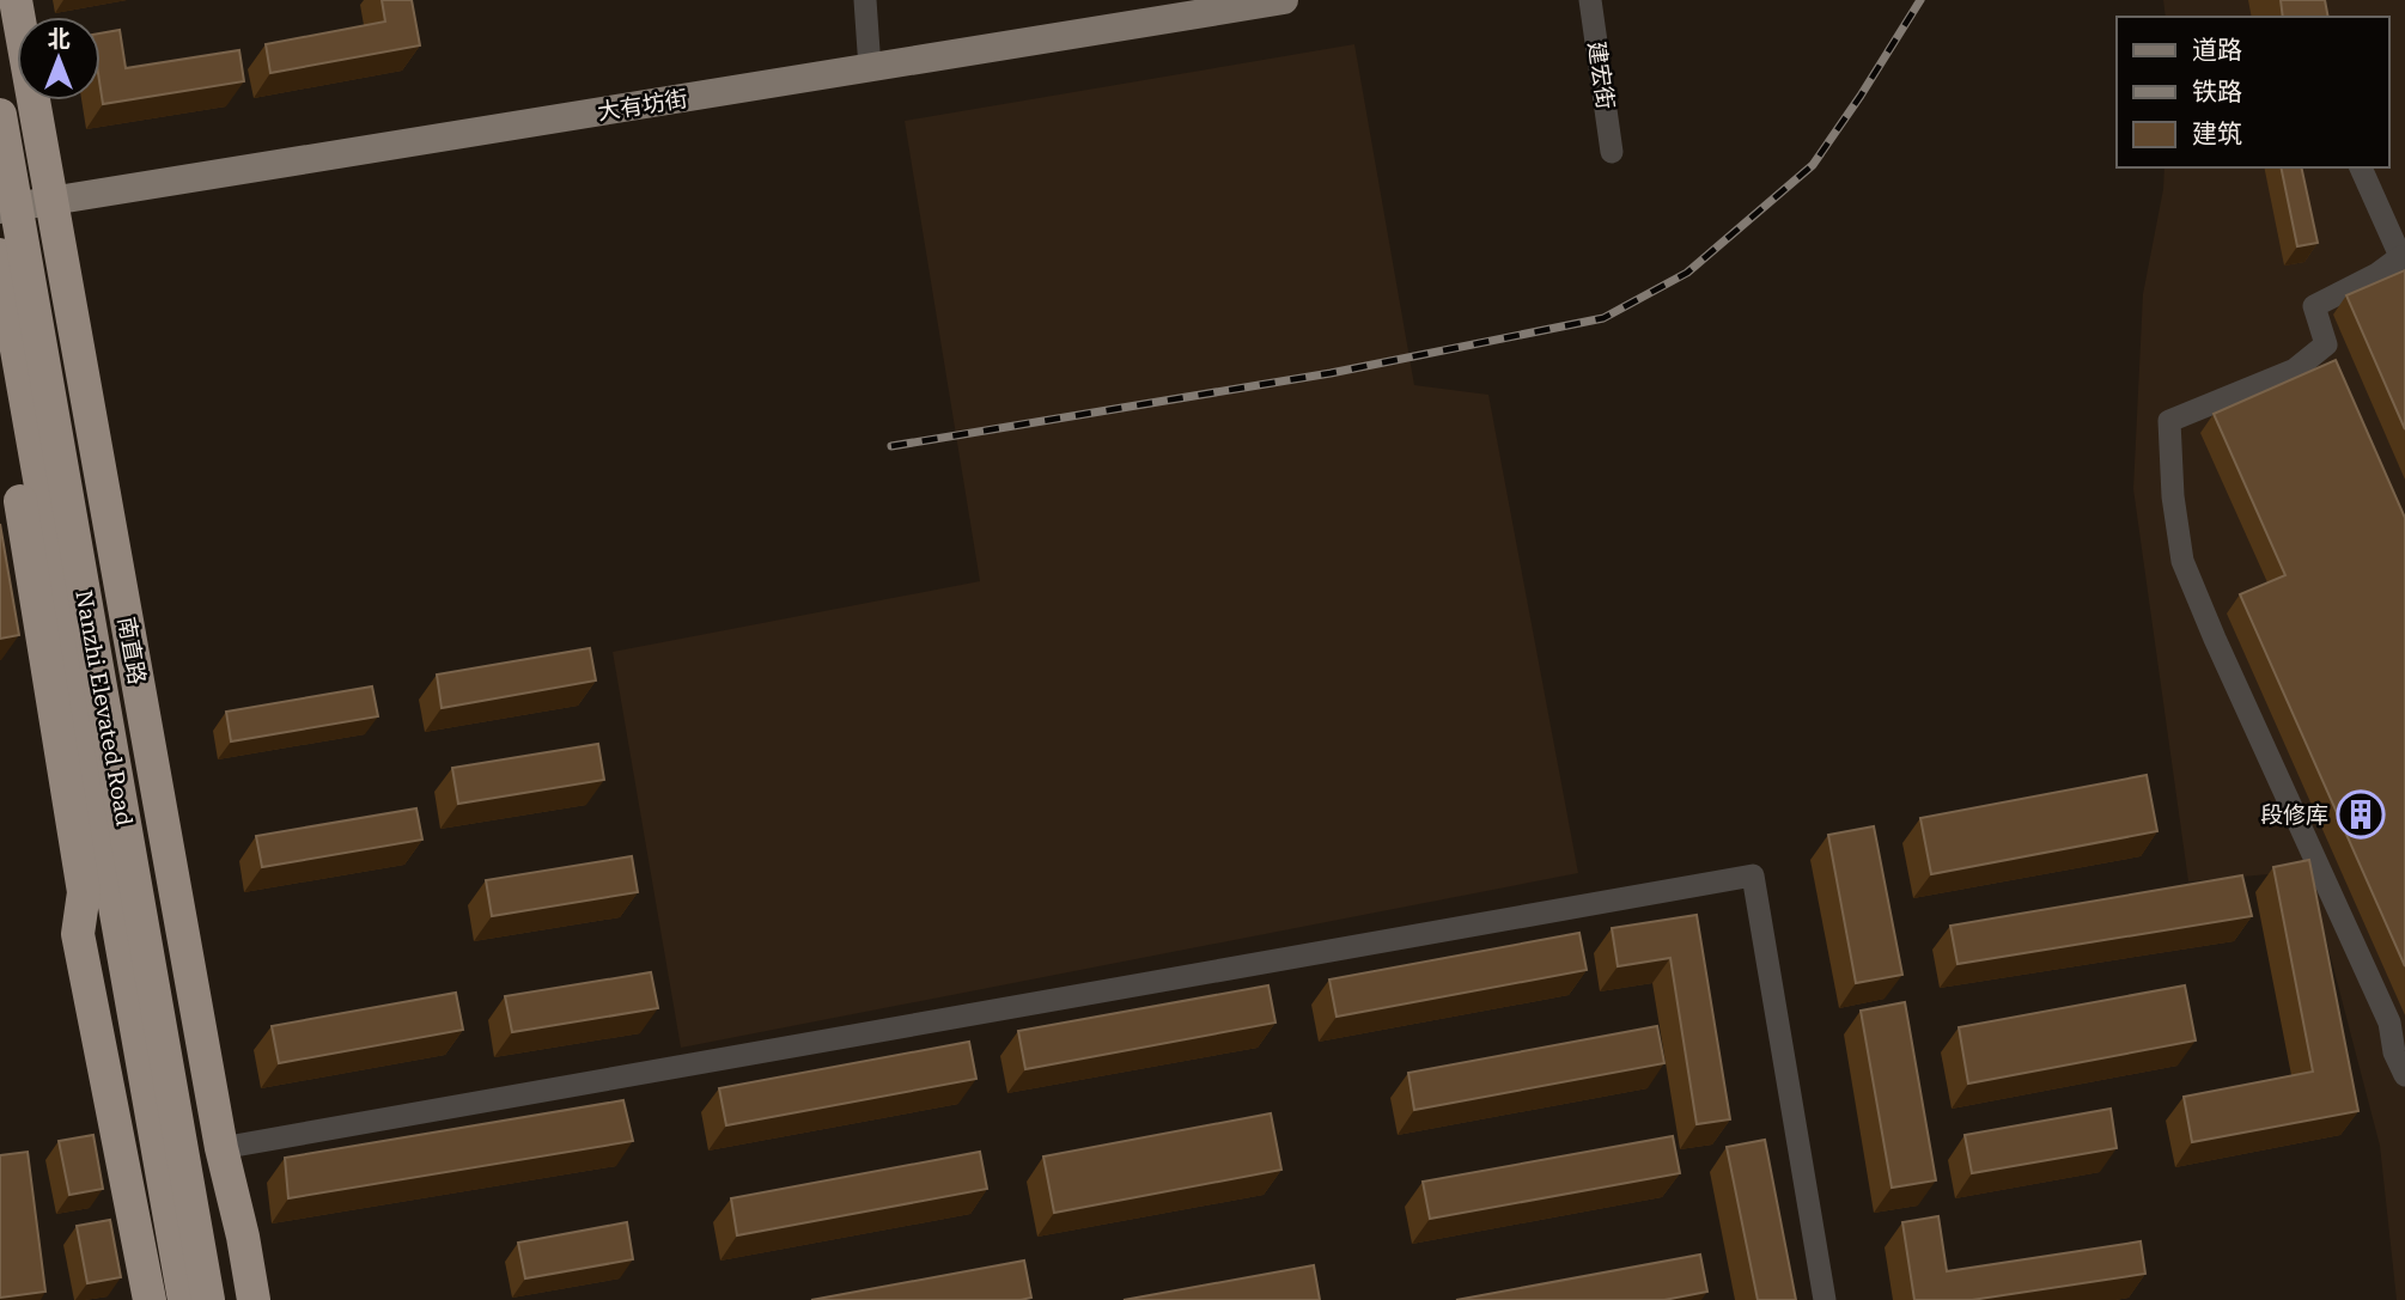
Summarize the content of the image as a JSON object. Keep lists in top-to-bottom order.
{
  "streets": {
    "highway": ["南直路", "Nanzhi Elevated Road"],
    "main road": ["大有坊街"],
    "street": ["建宏街"]
  },
  "crossings": [
    ["大有坊街", "南直路"],
    ["南直路", "Nanzhi Elevated Road"]
  ],
  "places": {
    "building": ["段修库"]
  },
  "legend": ["道路", "铁路", "建筑"],
  "north": "top"
}
